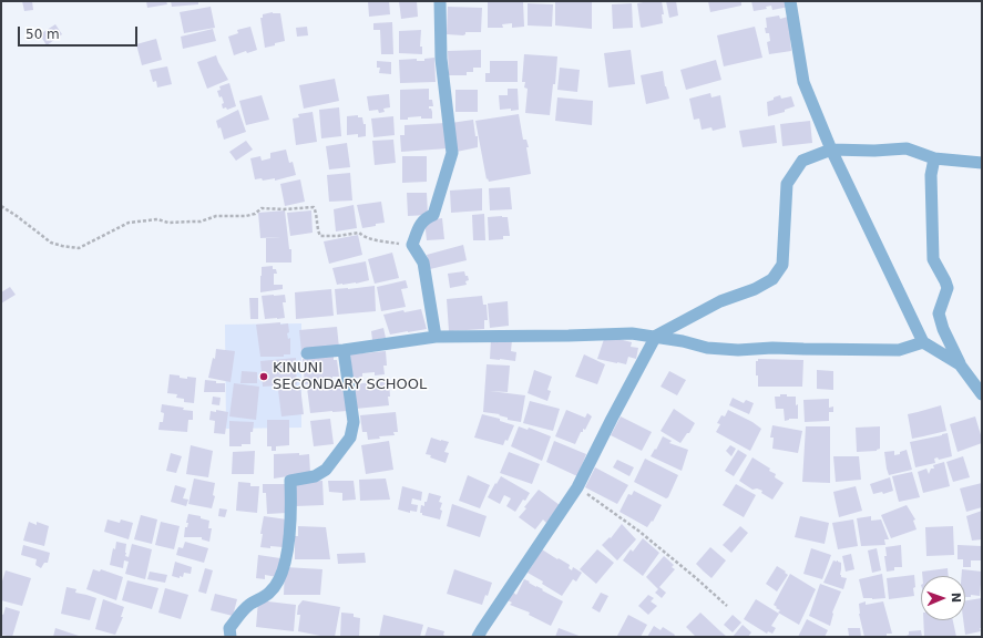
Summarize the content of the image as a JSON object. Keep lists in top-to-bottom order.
{
  "places": ["KINUNI SECONDARY SCHOOL"],
  "scale_bar": "50 m",
  "north": "right"
}
